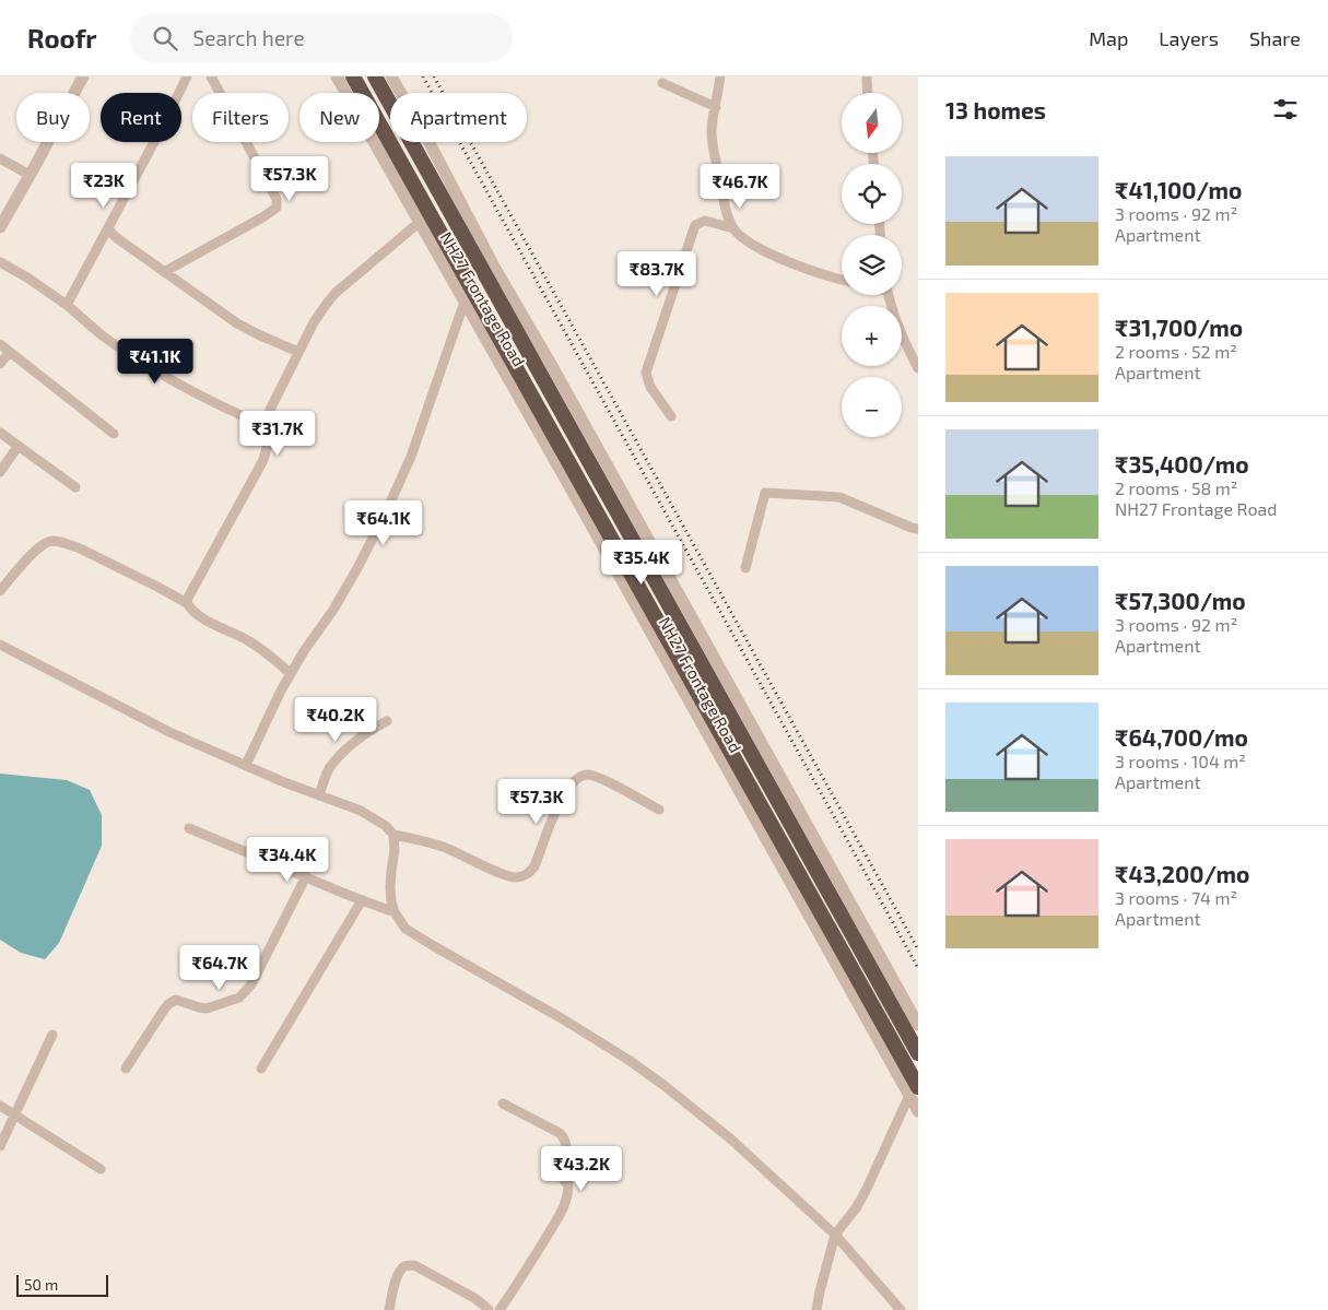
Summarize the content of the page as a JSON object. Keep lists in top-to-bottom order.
{
  "streets": {
    "street": ["NH27 Frontage Road"]
  },
  "scale_bar": "50 m",
  "north": "bottom",
  "page": {
    "header": "Roofr",
    "search": "Search here",
    "nav": ["Map", "Layers", "Share"],
    "heading": "13 homes",
    "map_buttons": ["+", "−"],
    "chip": [
      "Buy",
      "Rent",
      "Filters",
      "New",
      "Apartment"
    ],
    "list": [
      {
        "name": "₹41,100/mo",
        "note": "3 rooms · 92 m² · Apartment"
      },
      {
        "name": "₹31,700/mo",
        "note": "2 rooms · 52 m² · Apartment"
      },
      {
        "name": "₹35,400/mo",
        "note": "2 rooms · 58 m² · NH27 Frontage Road"
      },
      {
        "name": "₹57,300/mo",
        "note": "3 rooms · 92 m² · Apartment"
      },
      {
        "name": "₹64,700/mo",
        "note": "3 rooms · 104 m² · Apartment"
      },
      {
        "name": "₹43,200/mo",
        "note": "3 rooms · 74 m² · Apartment"
      }
    ],
    "price": [
      "₹57.3K",
      "₹23K",
      "₹46.7K",
      "₹83.7K",
      "₹41.1K",
      "₹31.7K",
      "₹64.1K",
      "₹35.4K",
      "₹40.2K",
      "₹57.3K",
      "₹34.4K",
      "₹64.7K",
      "₹43.2K"
    ],
    "scale": "50 m"
  }
}
